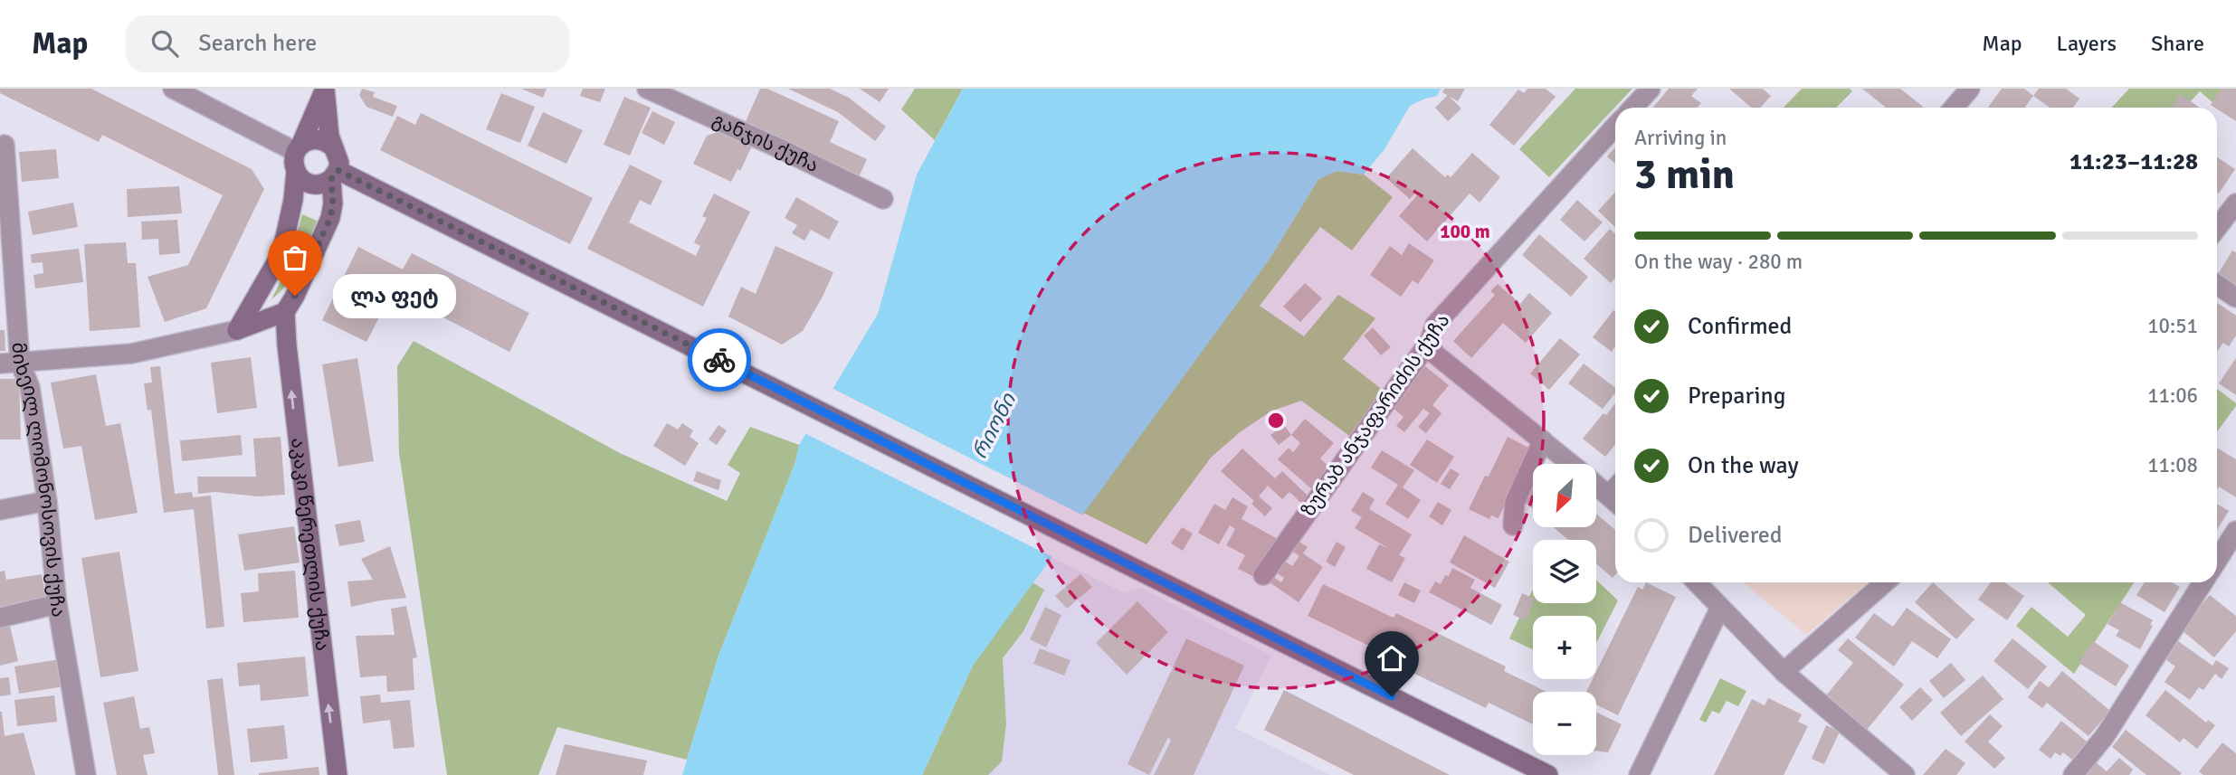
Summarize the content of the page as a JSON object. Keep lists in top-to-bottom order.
{
  "streets": {
    "main road": ["აკაკი წერეთლის ქუჩა"],
    "street": ["განჯის ქუჩა", "ზურაბ ანჯაფარიძის ქუჩა", "მიხეილ ლომონოსოვის ქუჩა"]
  },
  "one_way": ["აკაკი წერეთლის ქუჩა"],
  "water": ["რიონი"],
  "places": ["ლა ფეტ"],
  "north": "bottom left",
  "page": {
    "header": "Map",
    "search": "Search here",
    "nav": ["Map", "Layers", "Share"],
    "heading": ["3 min", "Arriving in", "11:23–11:28"],
    "bar": "On the way · 280 m",
    "bubble": "ლა ფეტ",
    "list": [
      ["Confirmed", "10:51"],
      ["Preparing", "11:06"],
      ["On the way", "11:08"],
      "Delivered"
    ],
    "map_buttons": ["+", "−"]
  },
  "rings": ["100 m"]
}
